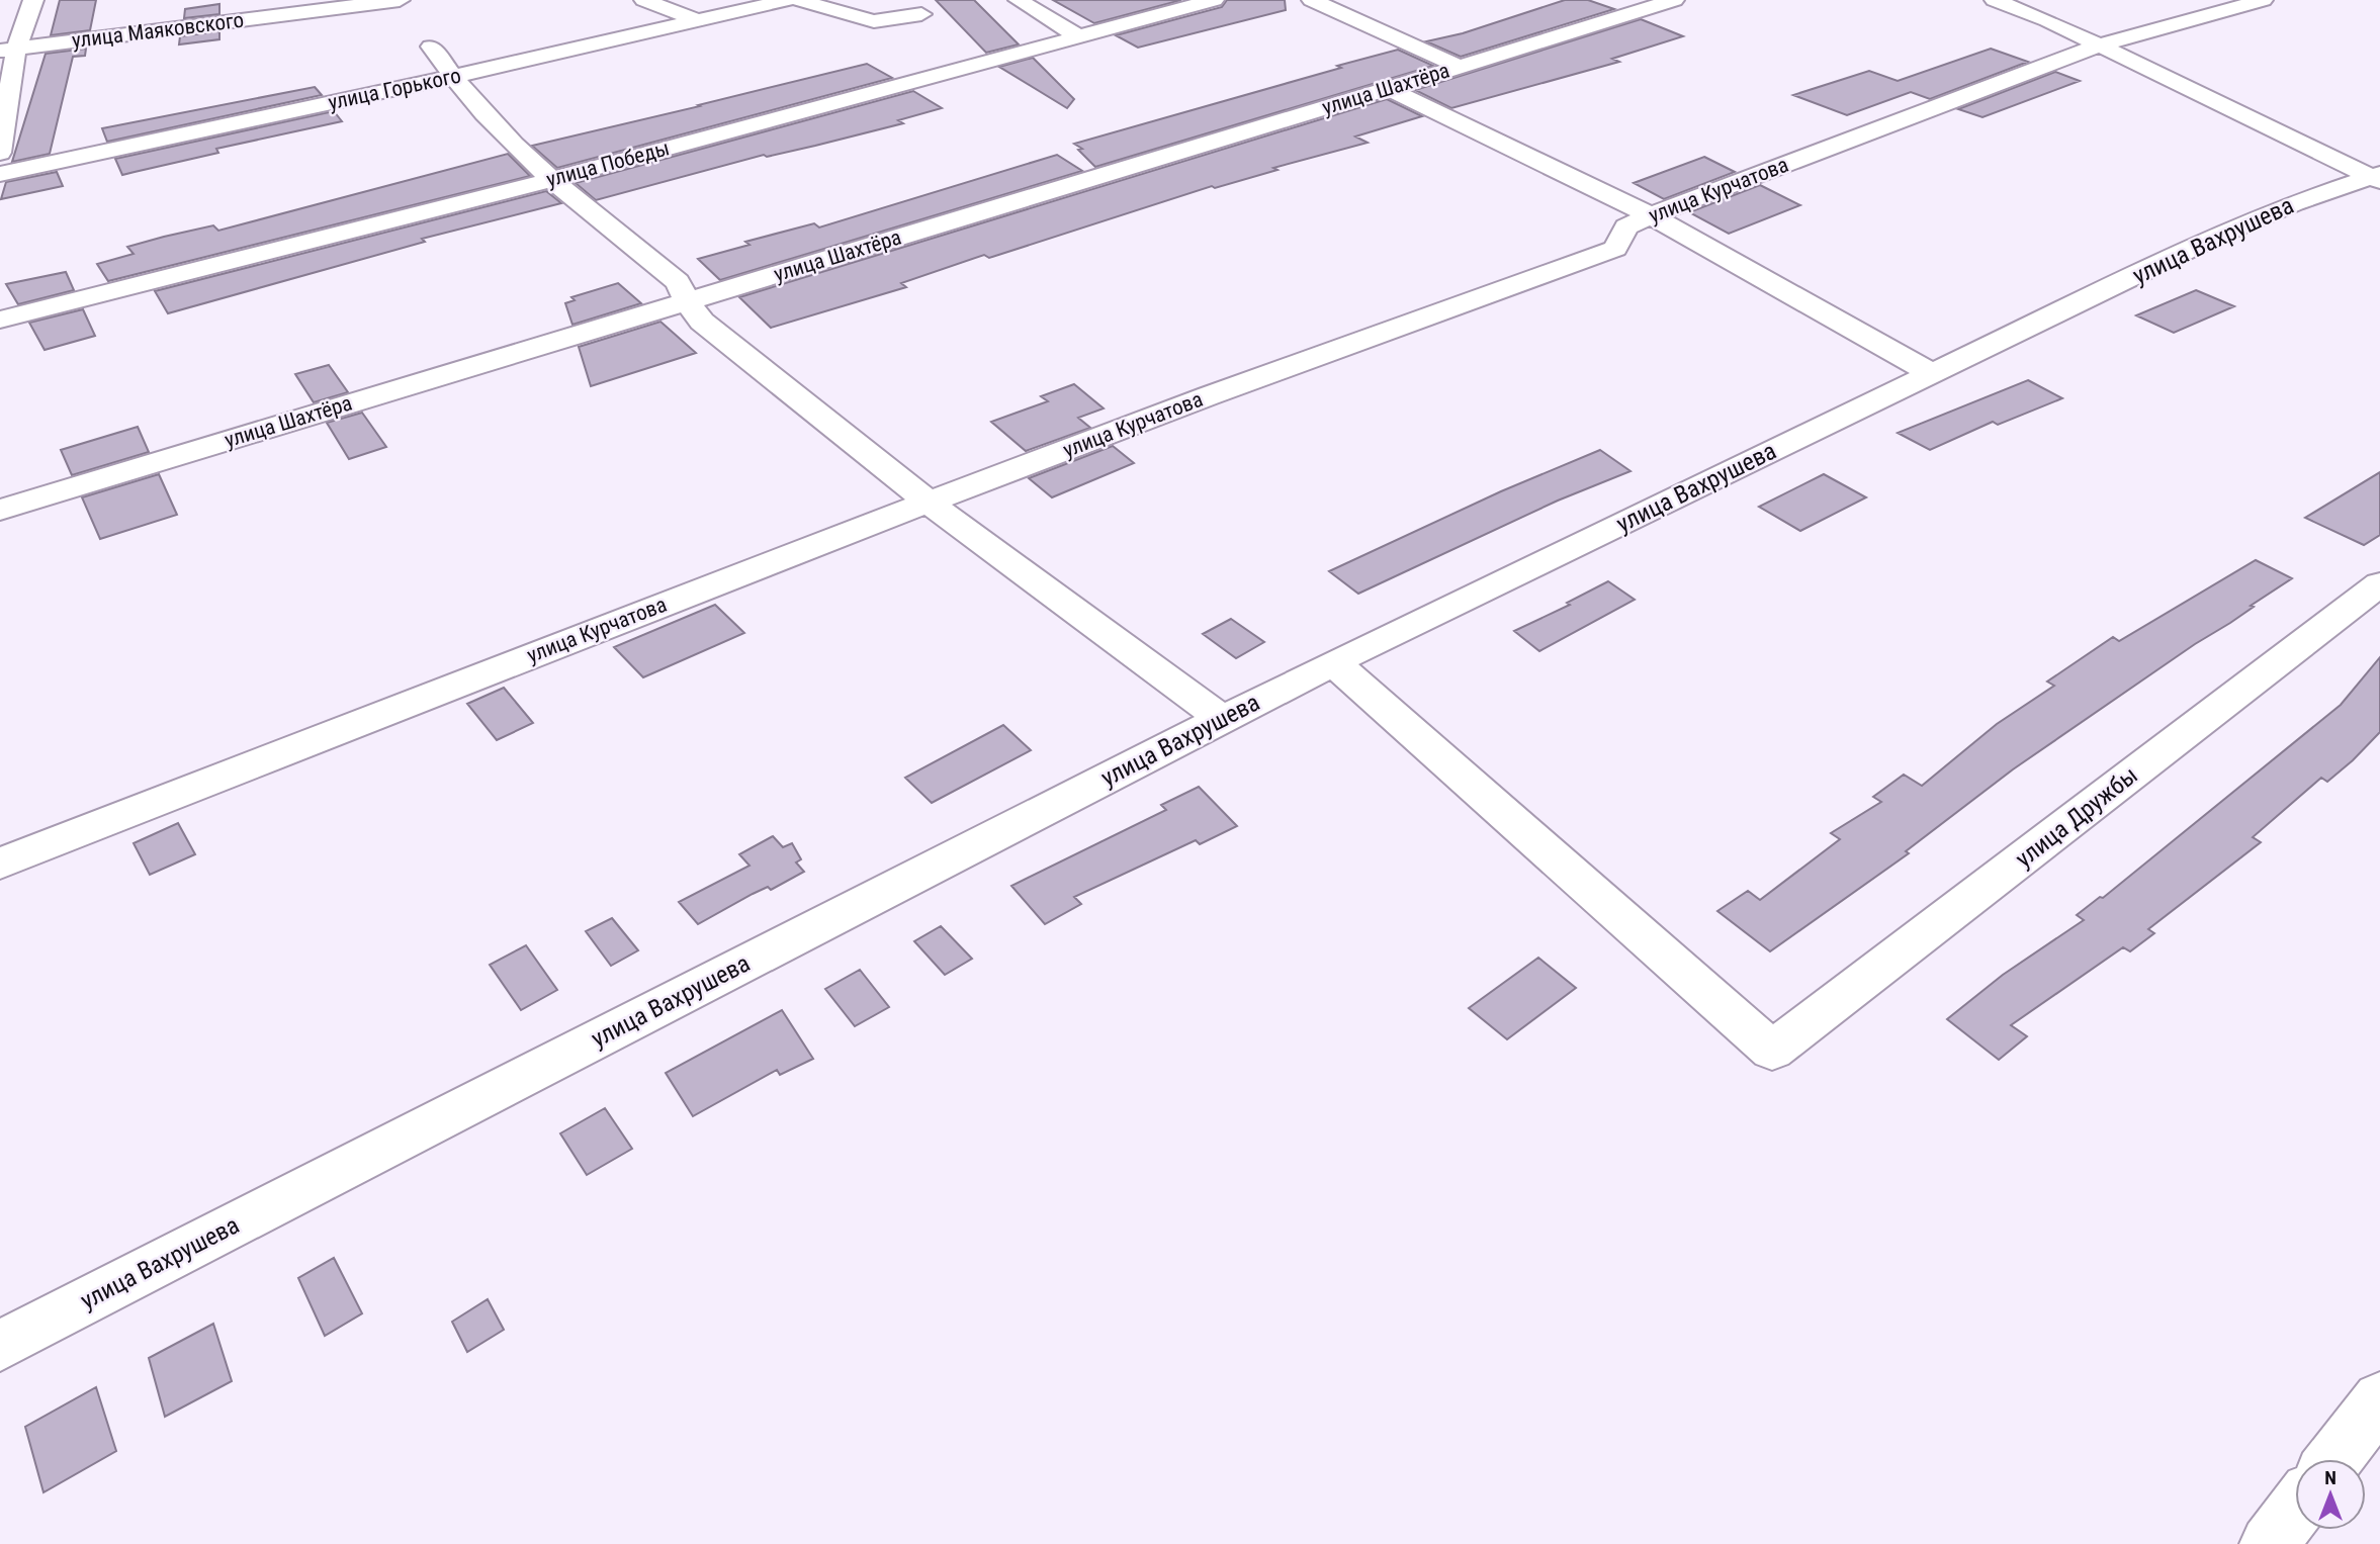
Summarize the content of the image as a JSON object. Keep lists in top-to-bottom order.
{
  "streets": {
    "street": [
      "улица Маяковского",
      "улица Горького",
      "улица Шахтёра",
      "улица Победы",
      "улица Курчатова",
      "улица Вахрушева",
      "улица Дружбы"
    ]
  },
  "crossings": [
    ["улица Вахрушева", "улица Дружбы"]
  ],
  "north": "top"
}
